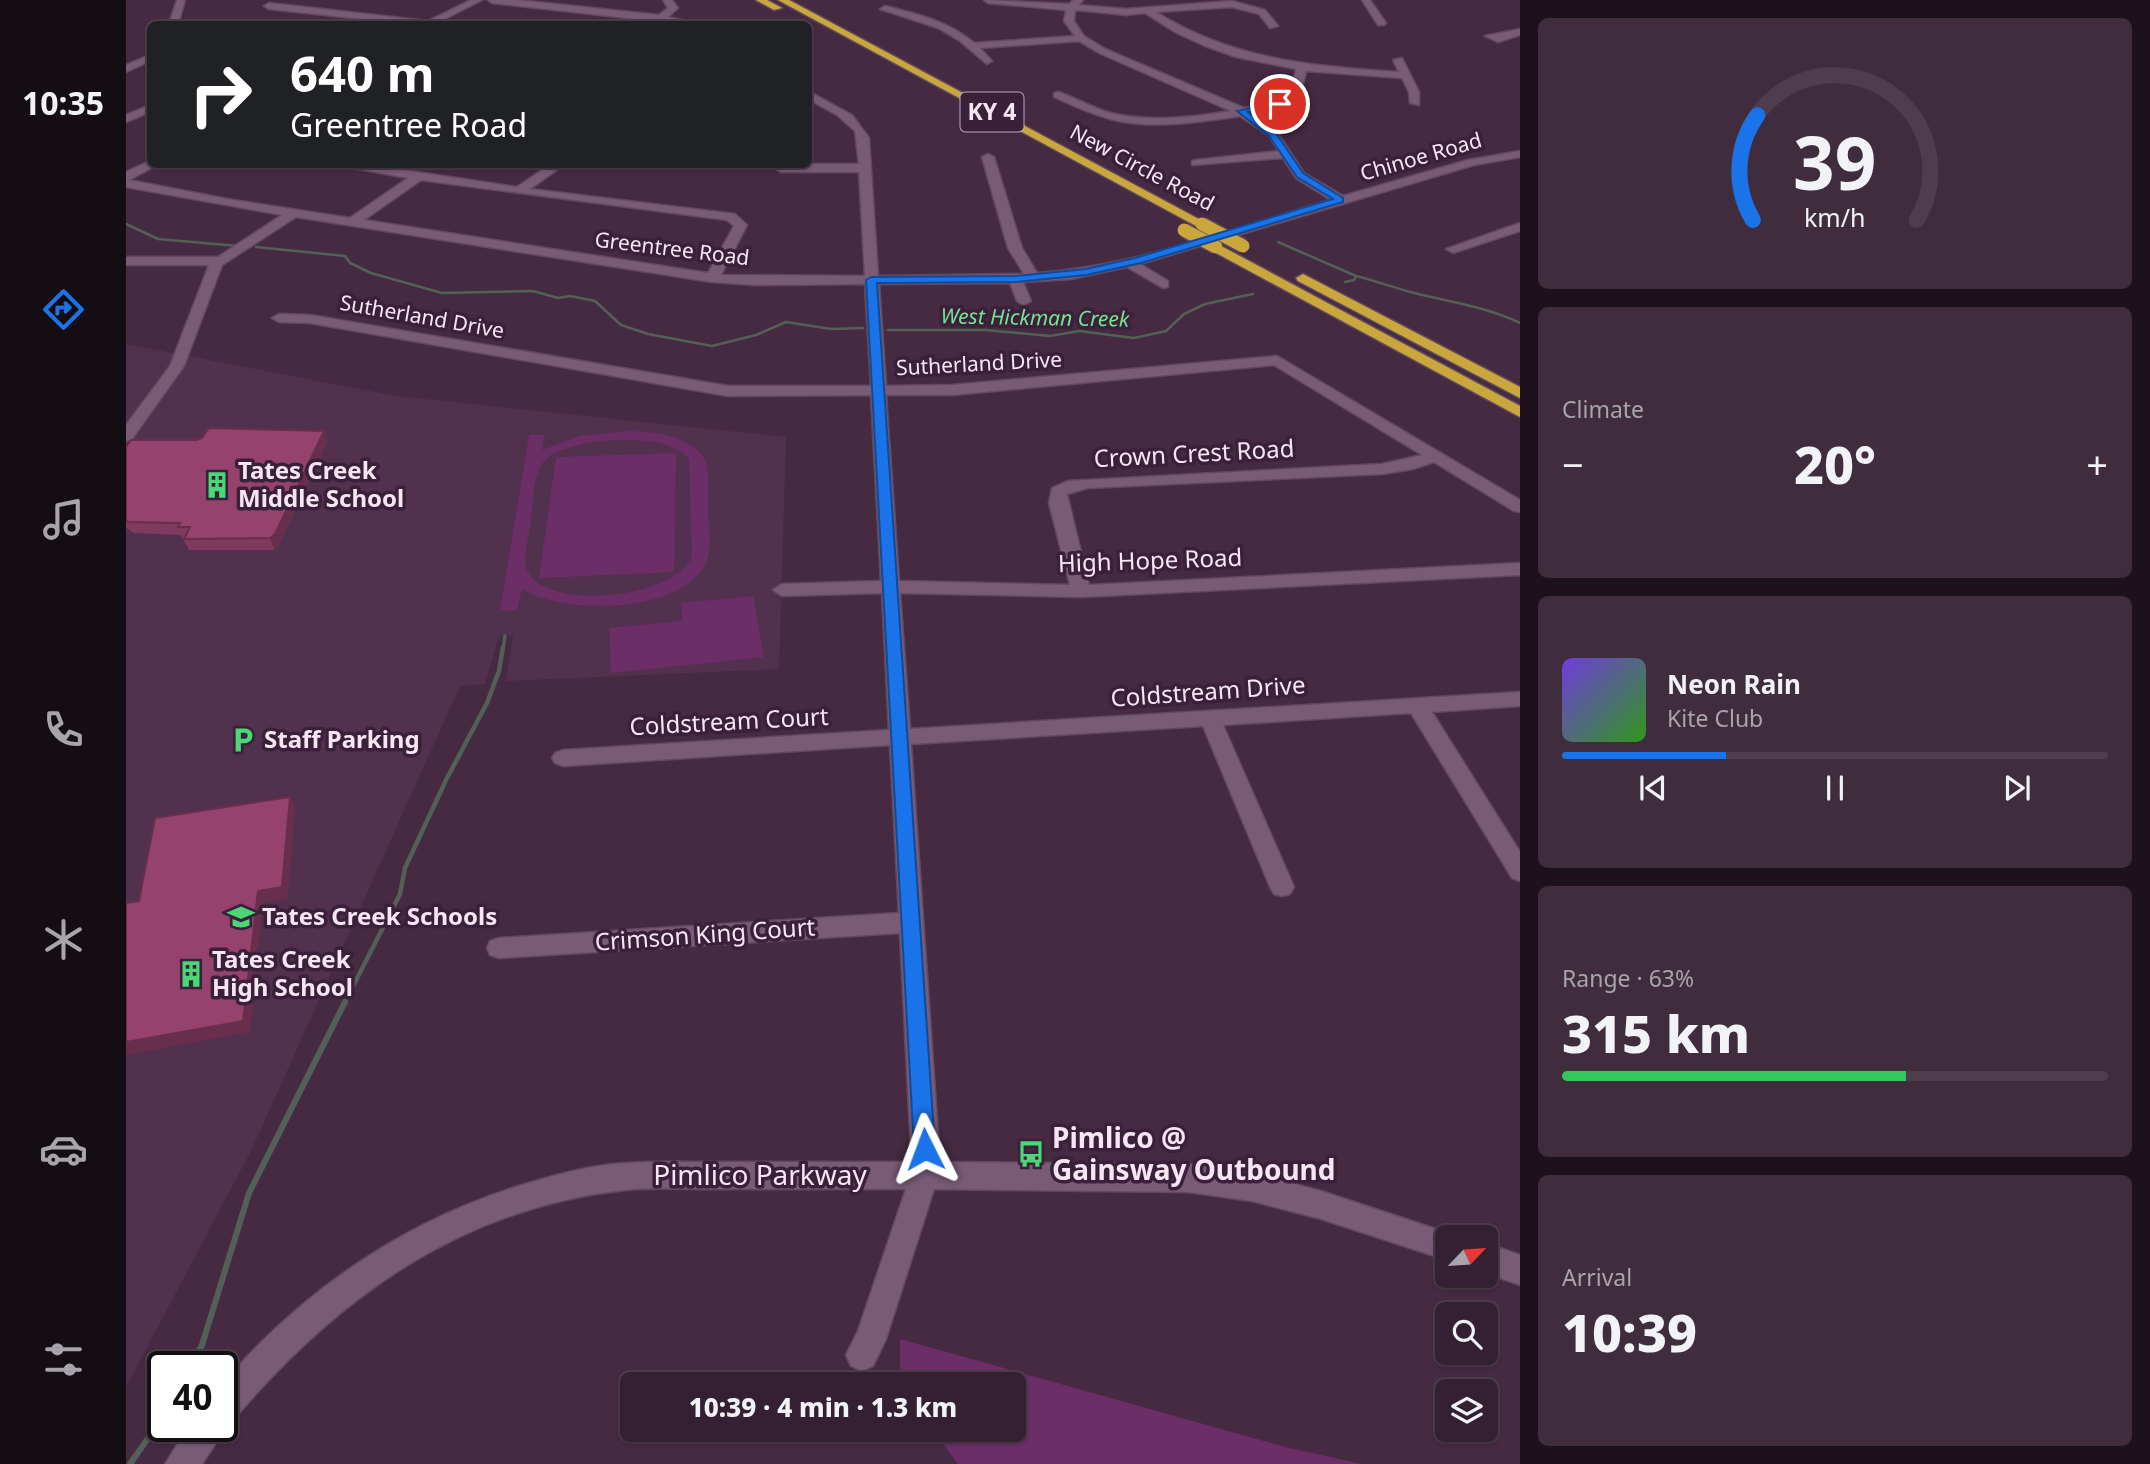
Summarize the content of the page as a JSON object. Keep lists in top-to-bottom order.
{
  "streets": {
    "highway": ["KY 4", "New Circle Road"],
    "street": [
      "Chinoe Road",
      "Greentree Road",
      "Sutherland Drive",
      "Crown Crest Road",
      "High Hope Road",
      "Coldstream Drive",
      "Coldstream Court",
      "Crimson King Court",
      "Pimlico Parkway"
    ]
  },
  "crossings": [
    ["Chinoe Road", "Greentree Road"],
    ["Sutherland Drive", "Crown Crest Road"],
    ["Crown Crest Road", "High Hope Road"],
    ["Coldstream Drive", "Coldstream Court"]
  ],
  "water": ["West Hickman Creek"],
  "places": {
    "building": ["Tates Creek Middle School", "Tates Creek High School"],
    "parking": ["Staff Parking"],
    "school or university": ["Tates Creek Schools"],
    "bus stop": ["Pimlico @ Gainsway Outbound"]
  },
  "north": "top right",
  "page": {
    "tabs": "10:35",
    "turn": ["640 m", "Greentree Road"],
    "tile": [
      "Climate",
      ["Range · 63%", "315 km"],
      ["Arrival", "10:39"]
    ],
    "heat": ["−", "20°", "+"],
    "song": ["Neon Rain", "Kite Club"],
    "limit": "40",
    "trip": "10:39 · 4 min · 1.3 km",
    "gauge": ["39", "km/h"]
  }
}
